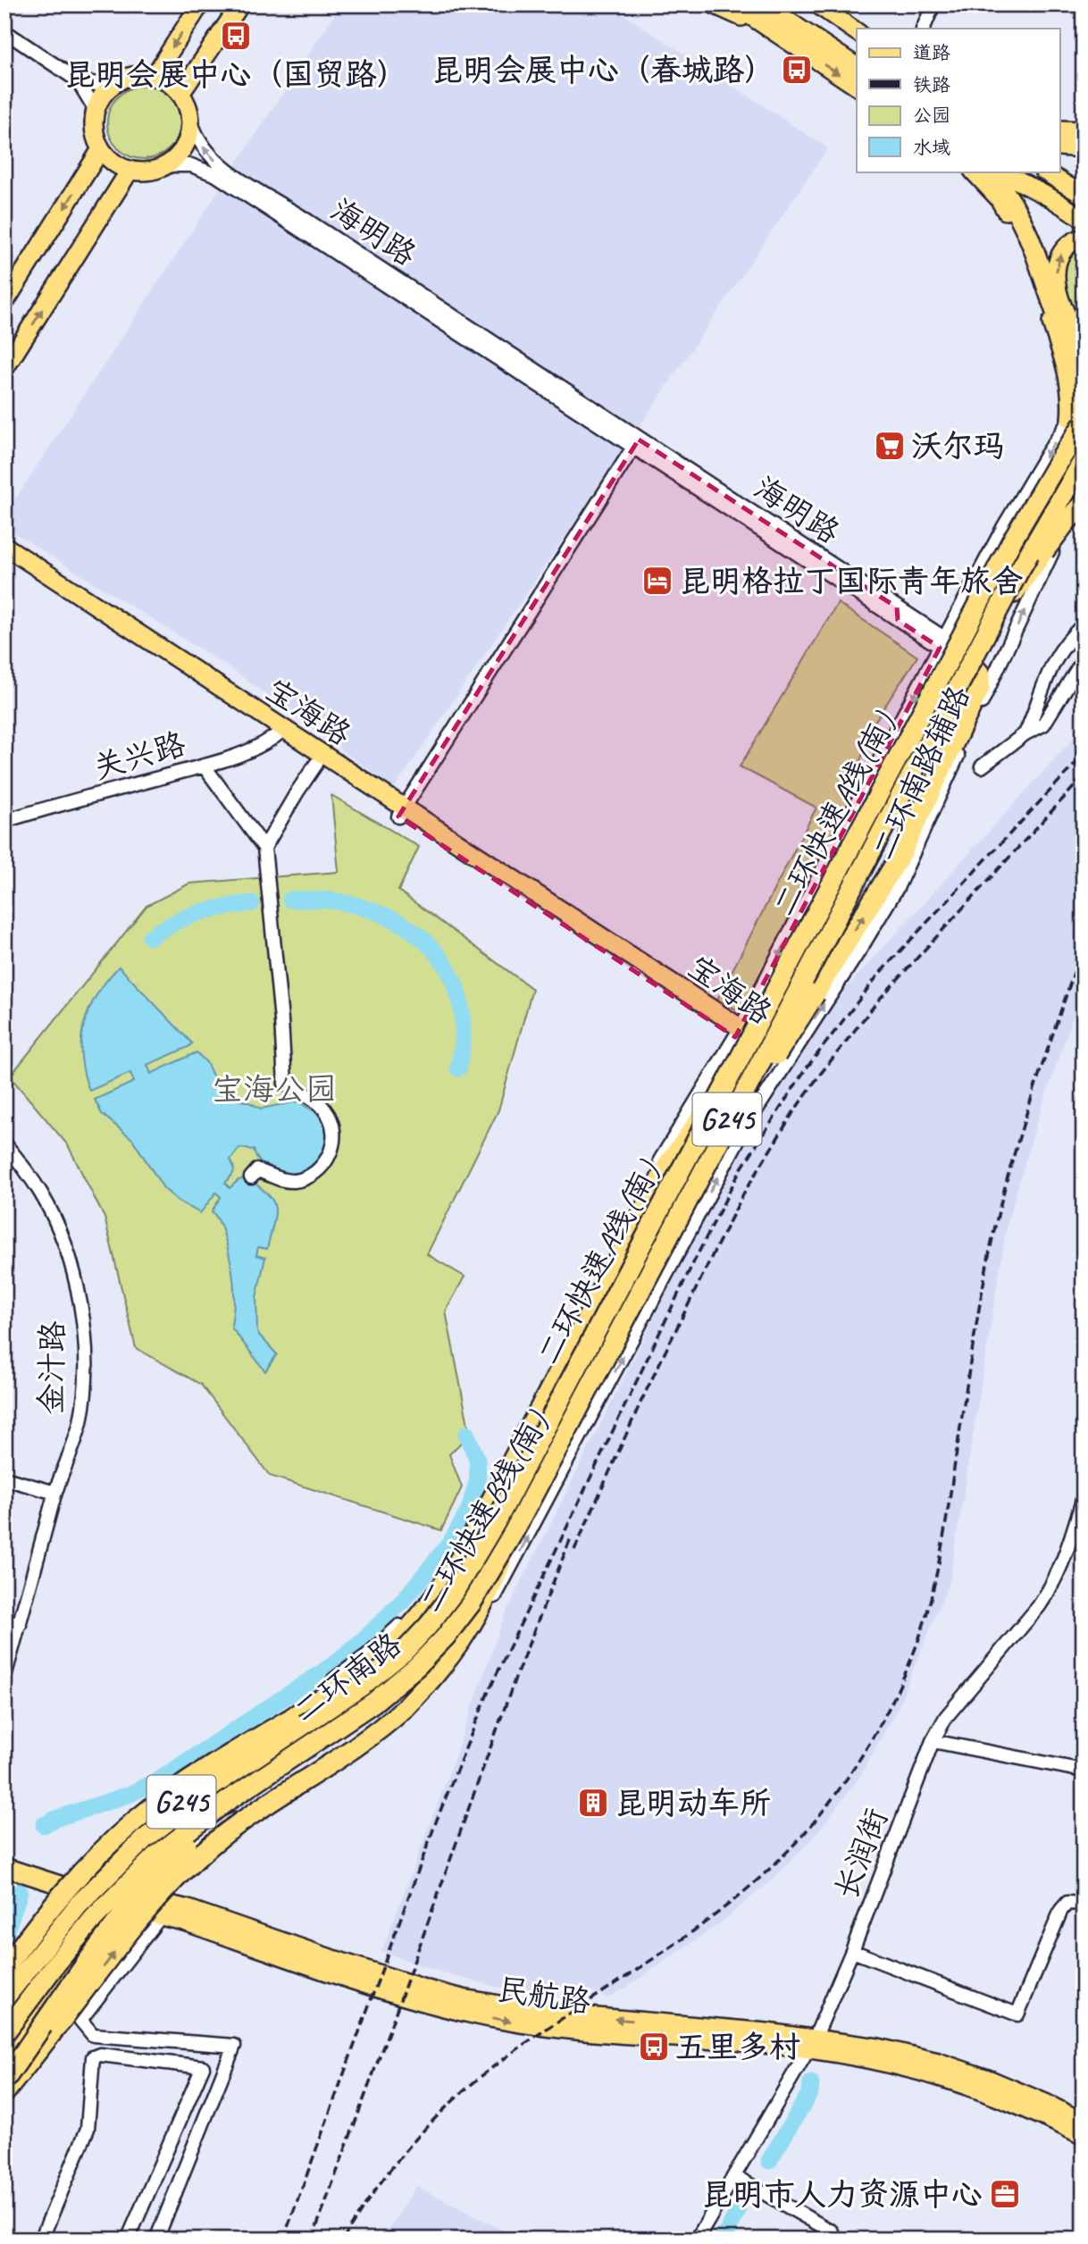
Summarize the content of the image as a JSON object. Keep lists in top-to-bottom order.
{
  "streets": {
    "highway": ["二环快速A线(南)", "二环快速B线(南)"],
    "main road": [
      "宝海路",
      "G245",
      "二环南路",
      "民航路"
    ],
    "street": [
      "海明路",
      "关兴路",
      "二环南路辅路",
      "金汁路",
      "长润街"
    ]
  },
  "crossings": [
    ["海明路", "二环南路辅路"],
    ["海明路", "二环快速B线(南)"],
    ["海明路", "二环南路"],
    ["宝海路", "关兴路"],
    ["宝海路", "二环南路辅路"],
    ["宝海路", "二环南路"],
    ["二环南路辅路", "二环快速B线(南)"],
    ["二环南路辅路", "二环南路"],
    ["二环南路辅路", "民航路"],
    ["二环快速A线(南)", "二环南路"],
    ["二环快速B线(南)", "二环南路"],
    ["二环南路", "民航路"],
    ["长润街", "民航路"]
  ],
  "parks": ["宝海公园"],
  "places": {
    "bus stop": ["昆明会展中心（国贸路）", "昆明会展中心（春城路）", "五里多村"],
    "supermarket": ["沃尔玛"],
    "hotel": ["昆明格拉丁国际青年旅舍"],
    "building": ["昆明动车所"],
    "office": ["昆明市人力资源中心"]
  },
  "legend": [
    "道路",
    "铁路",
    "公园",
    "水域"
  ]
}
